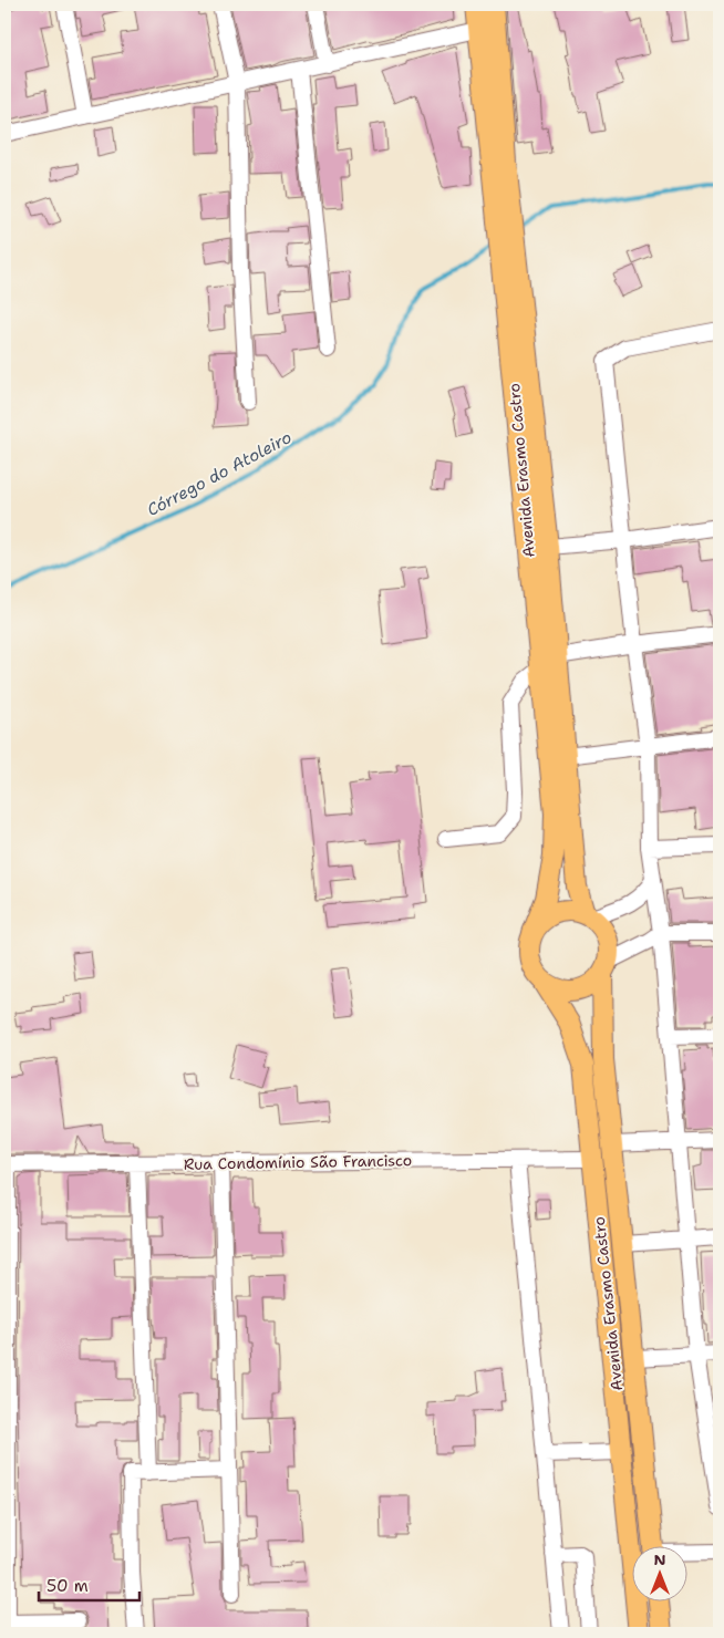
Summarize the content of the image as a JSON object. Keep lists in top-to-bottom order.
{
  "streets": {
    "main road": ["Avenida Erasmo Castro"],
    "street": ["Rua Condomínio São Francisco"]
  },
  "crossings": [
    ["Avenida Erasmo Castro", "Rua Condomínio São Francisco"]
  ],
  "water": ["Córrego do Atoleiro"],
  "scale_bar": "50 m",
  "north": "top"
}
